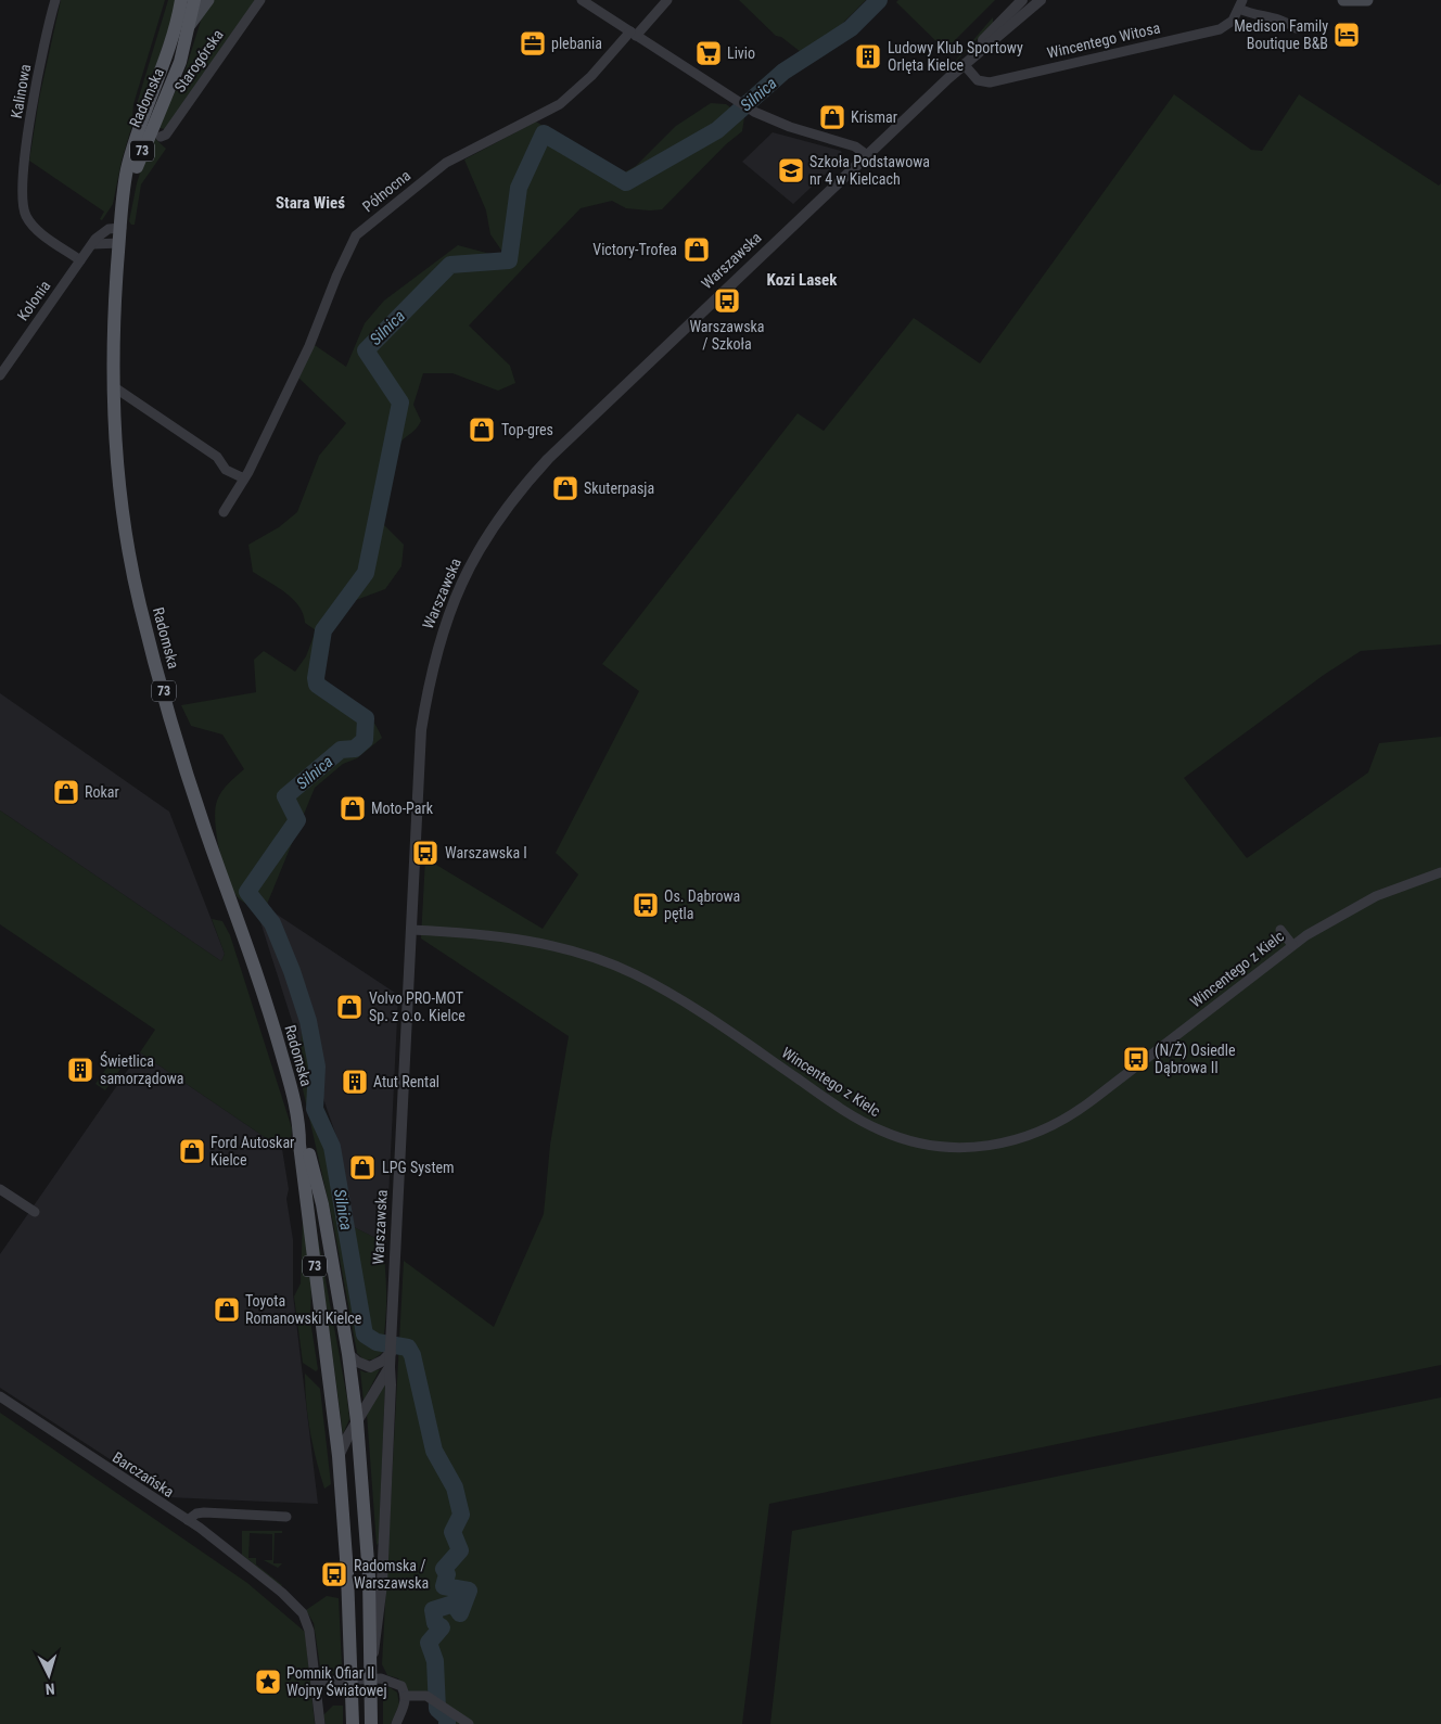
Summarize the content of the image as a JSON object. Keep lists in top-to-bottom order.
{
  "streets": {
    "main road": ["Radomska", "73"],
    "street": [
      "Wincentego Witosa",
      "Starogórska",
      "Kalinowa",
      "Północna",
      "Warszawska",
      "Kolonia",
      "Wincentego z Kielc",
      "Barczańska"
    ]
  },
  "crossings": [
    ["Wincentego Witosa", "Warszawska"],
    ["Kalinowa", "Kolonia"],
    ["Radomska", "73"],
    ["Radomska", "Warszawska"],
    ["Radomska", "Kolonia"],
    ["73", "Warszawska"],
    ["Warszawska", "Wincentego z Kielc"]
  ],
  "districts": ["Stara Wieś", "Kozi Lasek"],
  "water": ["Silnica"],
  "places": {
    "hotel": ["Medison Family Boutique B&B"],
    "office": ["plebania"],
    "supermarket": ["Livio"],
    "building": ["Ludowy Klub Sportowy Orlęta Kielce", "Świetlica samorządowa", "Atut Rental"],
    "shop": [
      "Krismar",
      "Victory-Trofea",
      "Top-gres",
      "Skuterpasja",
      "Rokar",
      "Moto-Park",
      "Volvo PRO-MOT Sp. z o.o. Kielce",
      "Ford Autoskar Kielce",
      "LPG System",
      "Toyota Romanowski Kielce"
    ],
    "school or university": ["Szkoła Podstawowa nr 4 w Kielcach"],
    "bus stop": [
      "Warszawska / Szkoła",
      "Warszawska I",
      "Os. Dąbrowa pętla",
      "(N/Ż) Osiedle Dąbrowa II",
      "Radomska / Warszawska"
    ],
    "place": ["Pomnik Ofiar II Wojny Światowej"]
  },
  "north": "bottom"
}
